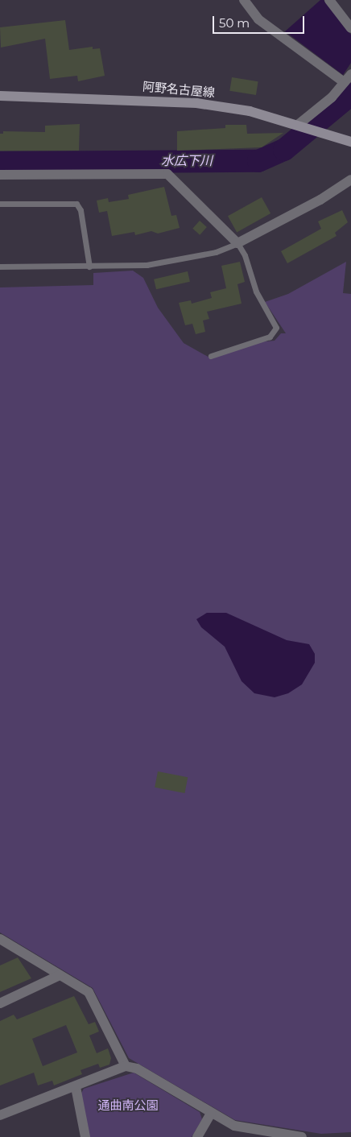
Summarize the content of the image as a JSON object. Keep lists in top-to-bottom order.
{
  "streets": {
    "main road": ["阿野名古屋線"]
  },
  "water": ["水広下川"],
  "parks": ["通曲南公園"],
  "scale_bar": "50 m"
}
